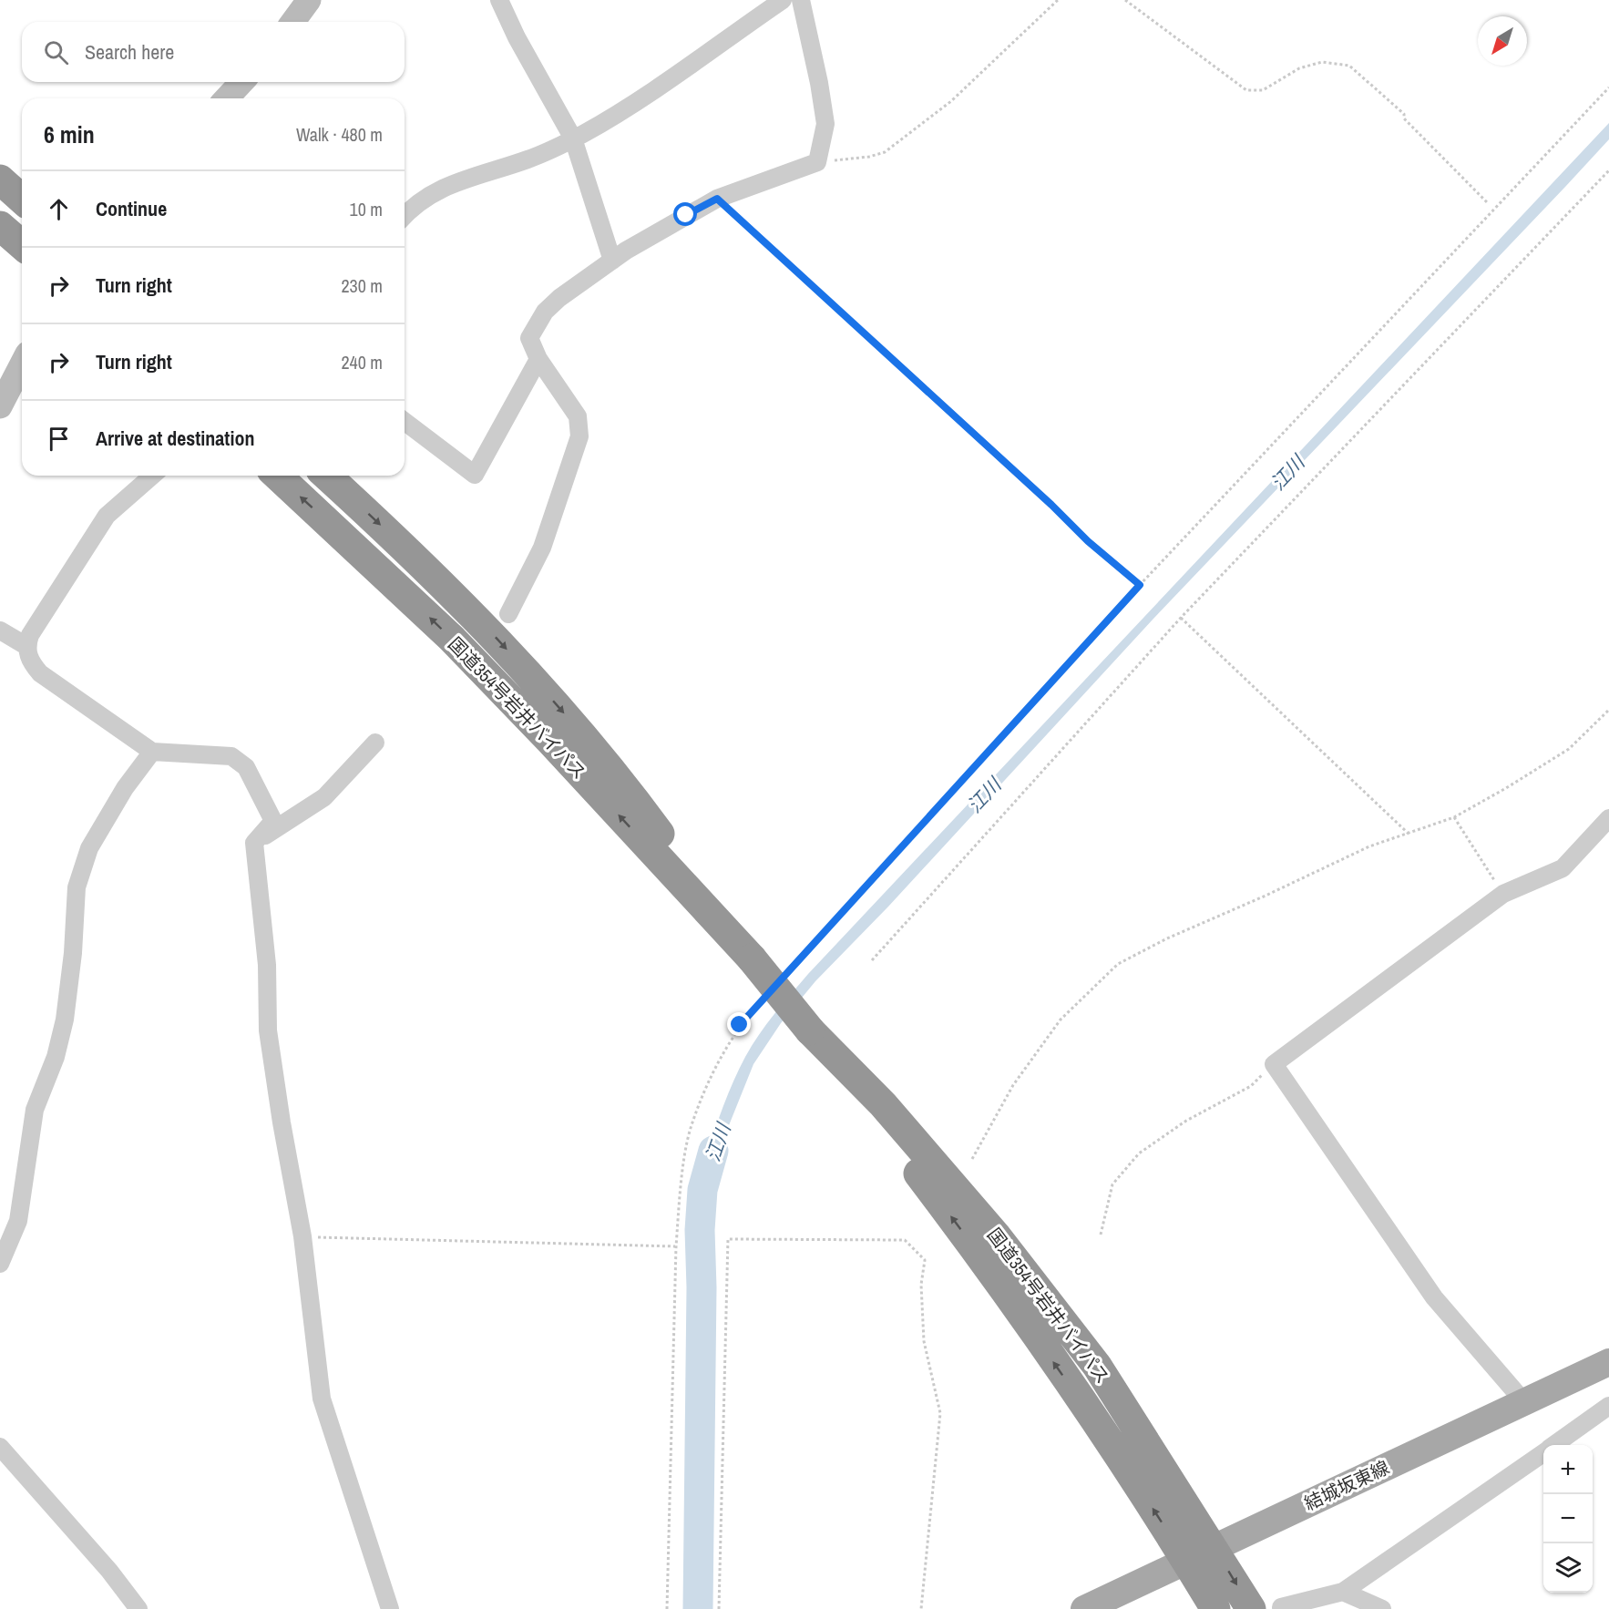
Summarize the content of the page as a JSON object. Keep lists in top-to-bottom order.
{
  "streets": {
    "highway": ["国道354号岩井バイパス"],
    "main road": ["結城坂東線"]
  },
  "crossings": [
    ["国道354号岩井バイパス", "結城坂東線"]
  ],
  "water": ["江川"],
  "north": "bottom left",
  "page": {
    "search": "Search here",
    "heading": ["6 min", "Walk · 480 m"],
    "list": [
      ["Continue", "10 m"],
      ["Turn right", "230 m"],
      ["Turn right", "240 m"],
      "Arrive at destination"
    ],
    "map_buttons": ["+", "−"]
  }
}
